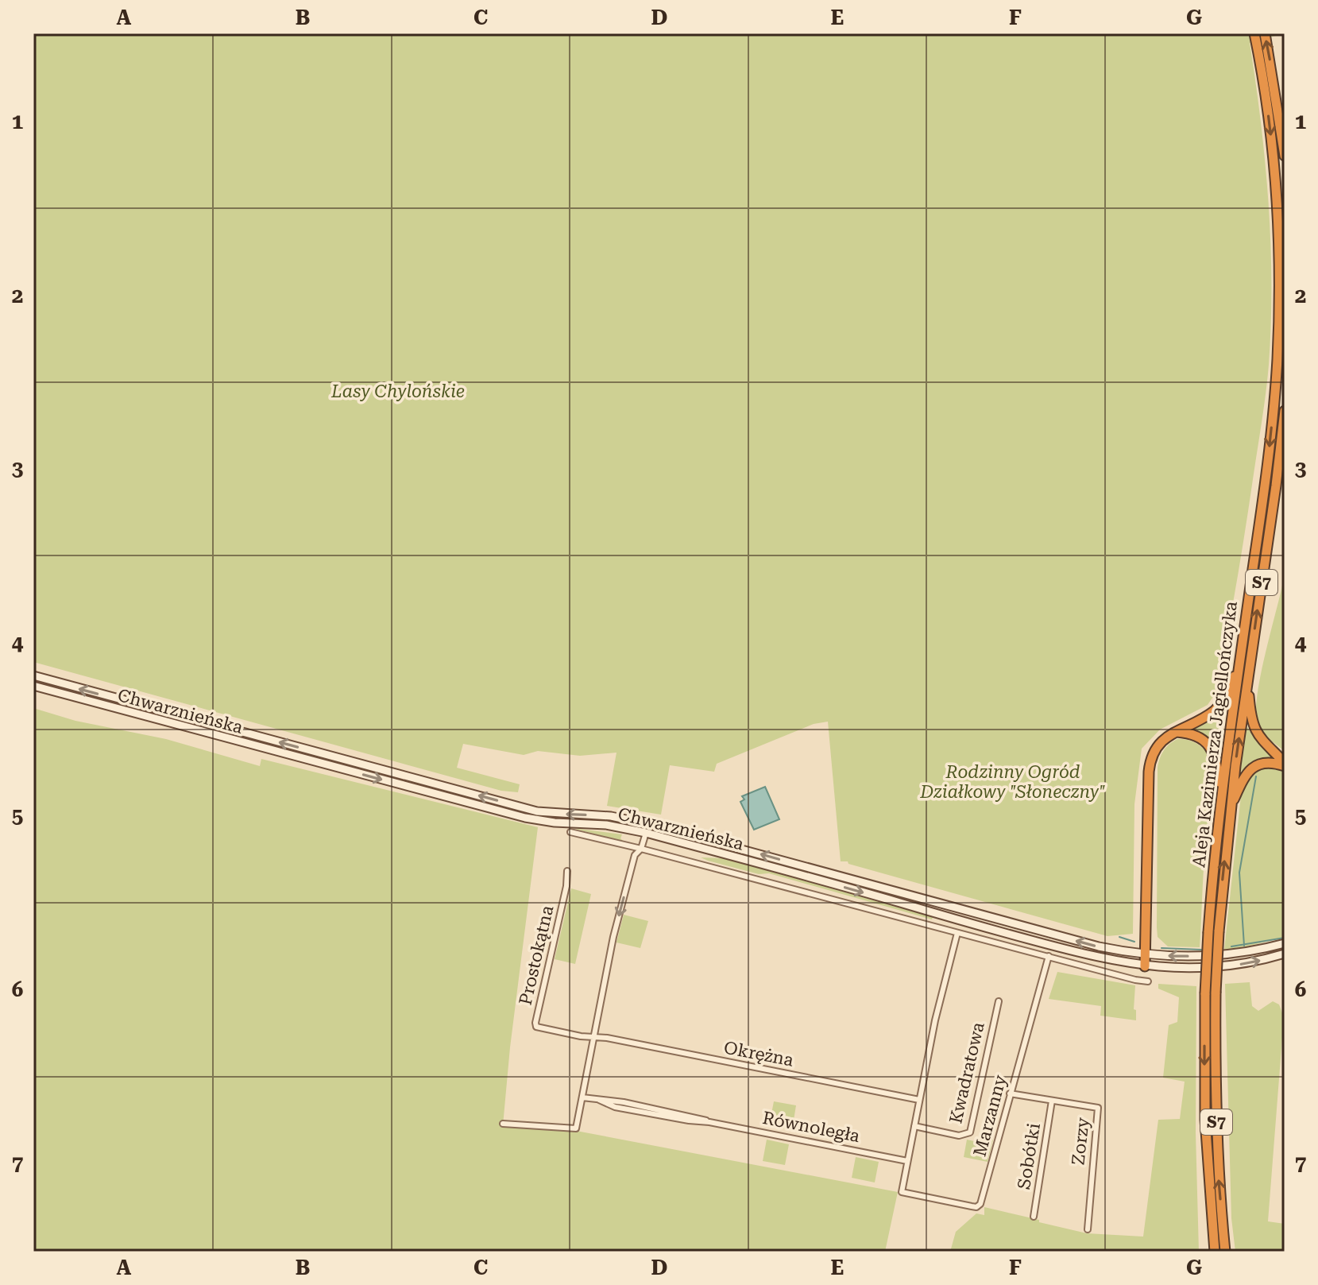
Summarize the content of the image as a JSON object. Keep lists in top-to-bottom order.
{
  "streets": {
    "highway": ["S7", "Aleja Kazimierza Jagiellończyka"],
    "main road": ["Chwarznieńska"],
    "street": [
      "Prostokątna",
      "Okrężna",
      "Kwadratowa",
      "Marzanny",
      "Równoległa",
      "Zorzy",
      "Sobótki"
    ]
  },
  "crossings": [
    ["Chwarznieńska", "Marzanny"],
    ["Prostokątna", "Okrężna"],
    ["Marzanny", "Równoległa"],
    ["Marzanny", "Zorzy"],
    ["Zorzy", "Sobótki"]
  ],
  "parks": ["Lasy Chylońskie", "Rodzinny Ogród Działkowy \"Słoneczny\""],
  "grid": {
    "columns": [
      "A",
      "B",
      "C",
      "D",
      "E",
      "F",
      "G"
    ],
    "rows": [
      "1",
      "2",
      "3",
      "4",
      "5",
      "6",
      "7"
    ]
  }
}
